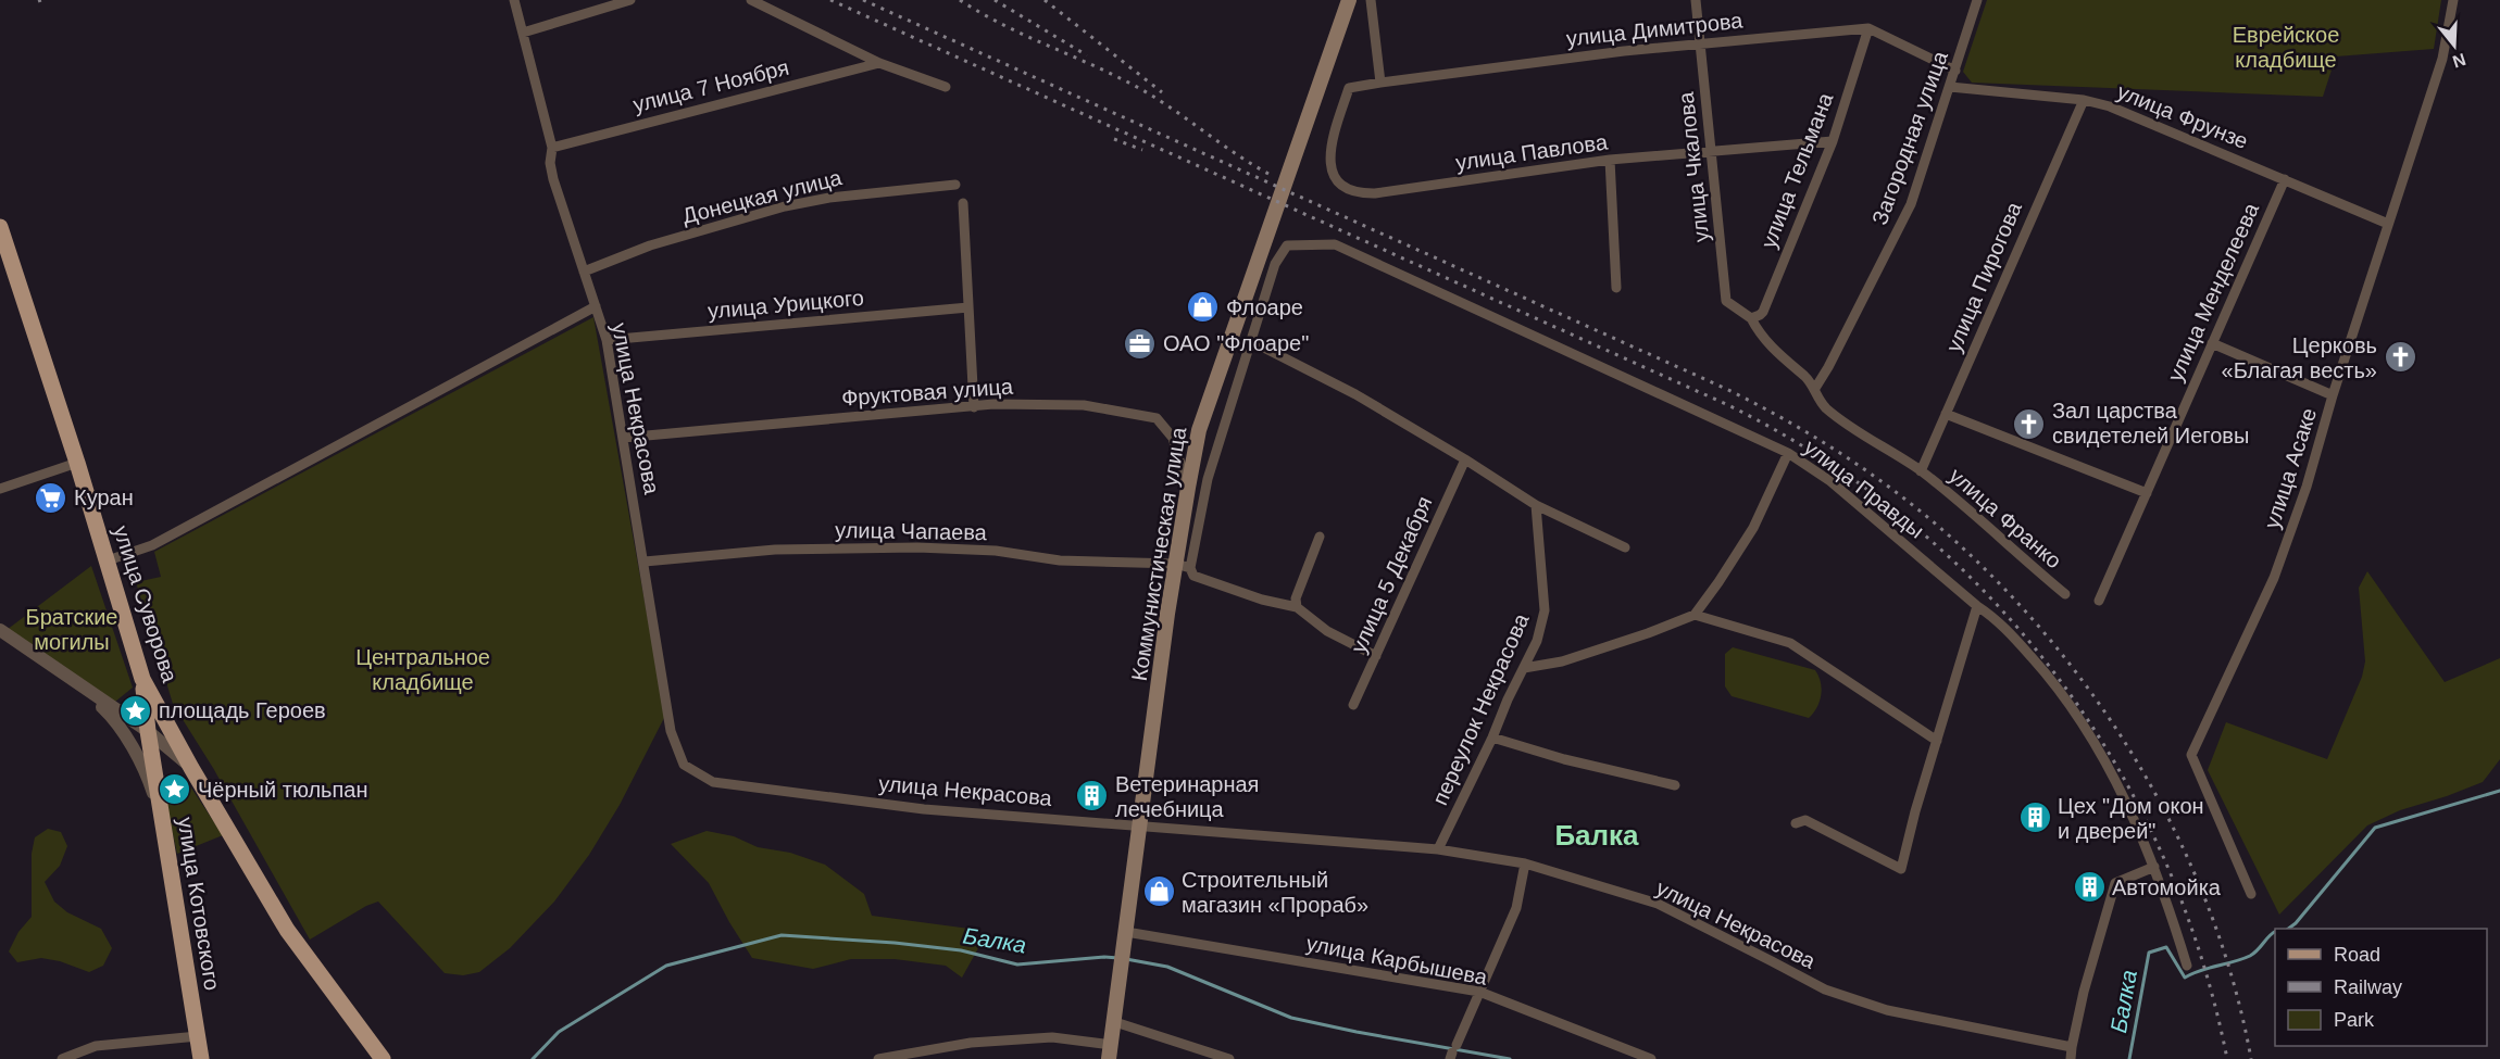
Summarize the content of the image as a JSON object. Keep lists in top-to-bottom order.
{
  "streets": {
    "main road": ["Коммунистическая улица", "улица Суворова", "улица Котовского"],
    "street": [
      "улица Димитрова",
      "улица 7 Ноября",
      "улица Фрунзе",
      "Загородная улица",
      "улица Павлова",
      "улица Чкалова",
      "улица Тельмана",
      "Донецкая улица",
      "улица Пирогова",
      "улица Менделеева",
      "улица Урицкого",
      "Фруктовая улица",
      "улица Некрасова",
      "улица Асаке",
      "улица Правды",
      "улица Франко",
      "улица Чапаева",
      "улица 5 Декабря",
      "переулок Некрасова",
      "улица Карбышева"
    ]
  },
  "crossings": [
    ["улица Димитрова", "улица Павлова"],
    ["улица Димитрова", "улица Чкалова"],
    ["улица Димитрова", "улица Тельмана"],
    ["улица 7 Ноября", "улица Некрасова"],
    ["улица Фрунзе", "Загородная улица"],
    ["улица Фрунзе", "улица Пирогова"],
    ["улица Фрунзе", "улица Менделеева"],
    ["улица Фрунзе", "улица Асаке"],
    ["Загородная улица", "улица Франко"],
    ["улица Павлова", "улица Чкалова"],
    ["улица Павлова", "улица Тельмана"],
    ["улица Чкалова", "улица Тельмана"],
    ["улица Чкалова", "улица Франко"],
    ["улица Тельмана", "улица Франко"],
    ["Донецкая улица", "улица Некрасова"],
    ["улица Пирогова", "улица Франко"],
    ["улица Урицкого", "улица Некрасова"],
    ["Фруктовая улица", "улица Некрасова"],
    ["Фруктовая улица", "Коммунистическая улица"],
    ["улица Некрасова", "улица Чапаева"],
    ["улица Некрасова", "Коммунистическая улица"],
    ["улица Некрасова", "улица Суворова"],
    ["улица Некрасова", "переулок Некрасова"],
    ["улица Чапаева", "Коммунистическая улица"],
    ["Коммунистическая улица", "улица Карбышева"],
    ["улица Суворова", "улица Котовского"]
  ],
  "districts": ["Балка"],
  "water": ["Балка"],
  "parks": ["Еврейское кладбище", "Братские могилы", "Центральное кладбище"],
  "places": {
    "shop": ["Флоаре", "Строительный магазин «Прораб»"],
    "office": ["ОАО \"Флоаре\""],
    "church": ["Церковь «Благая весть»", "Зал царства свидетелей Иеговы"],
    "supermarket": ["Куран"],
    "place": ["площадь Героев", "Чёрный тюльпан"],
    "building": ["Ветеринарная лечебница", "Цех \"Дом окон и дверей\"", "Автомойка"]
  },
  "legend": ["Road", "Railway", "Park"],
  "north": "bottom"
}
